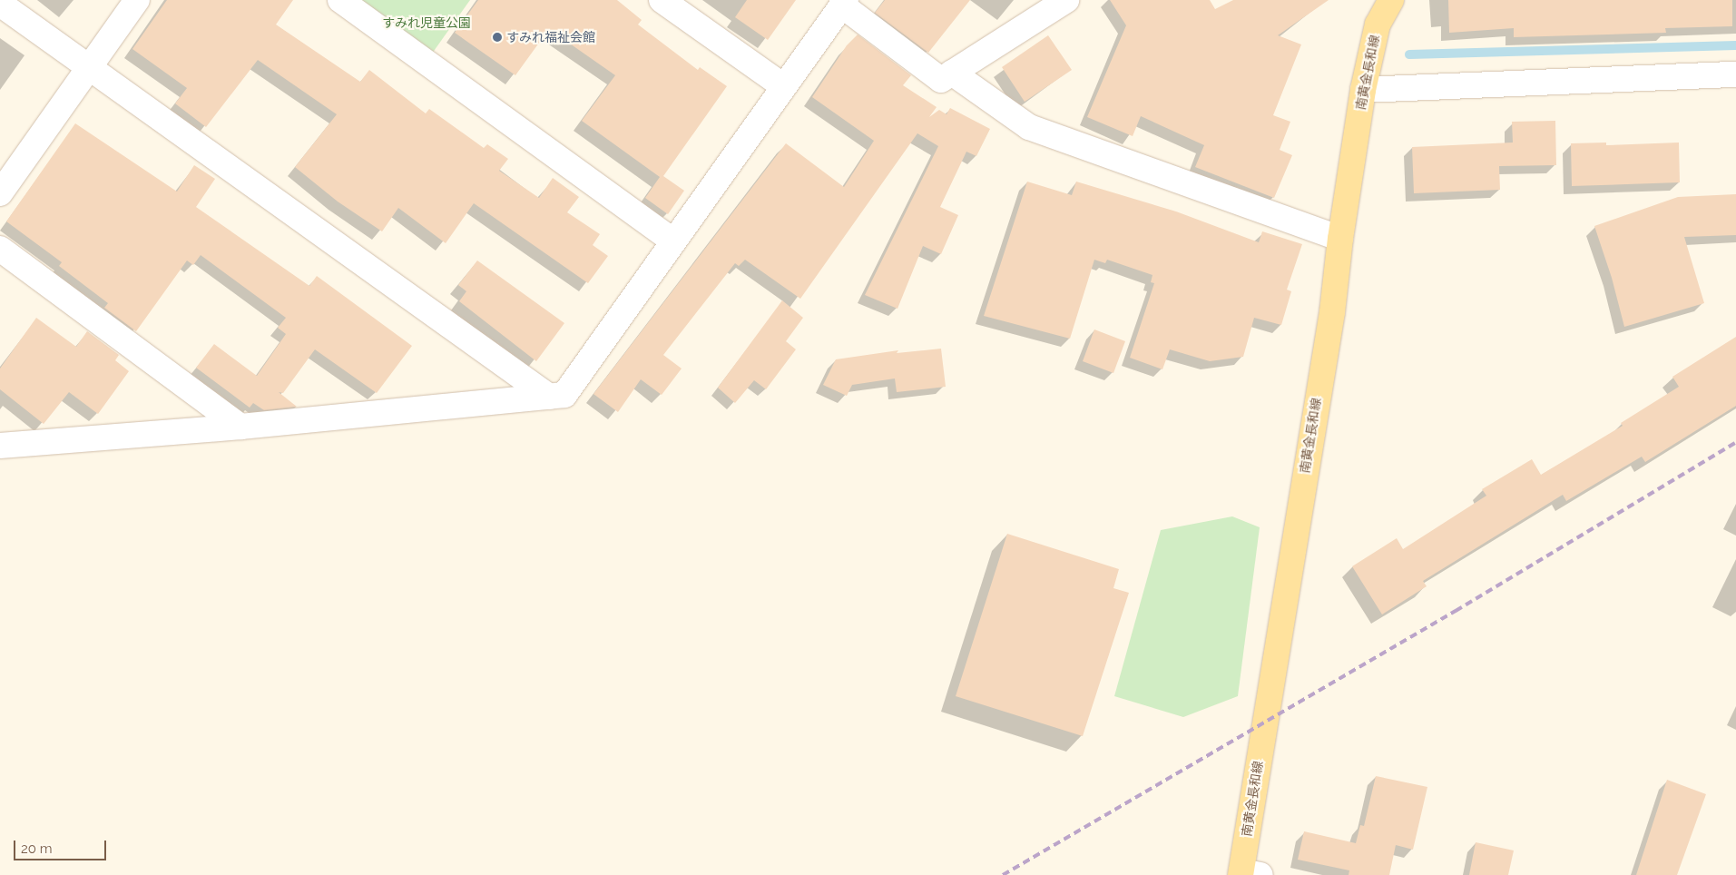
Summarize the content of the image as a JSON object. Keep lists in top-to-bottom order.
{
  "streets": {
    "main road": ["南黄金長和線"]
  },
  "parks": ["すみれ児童公園"],
  "places": ["すみれ福祉会館"],
  "scale_bar": "20 m"
}
